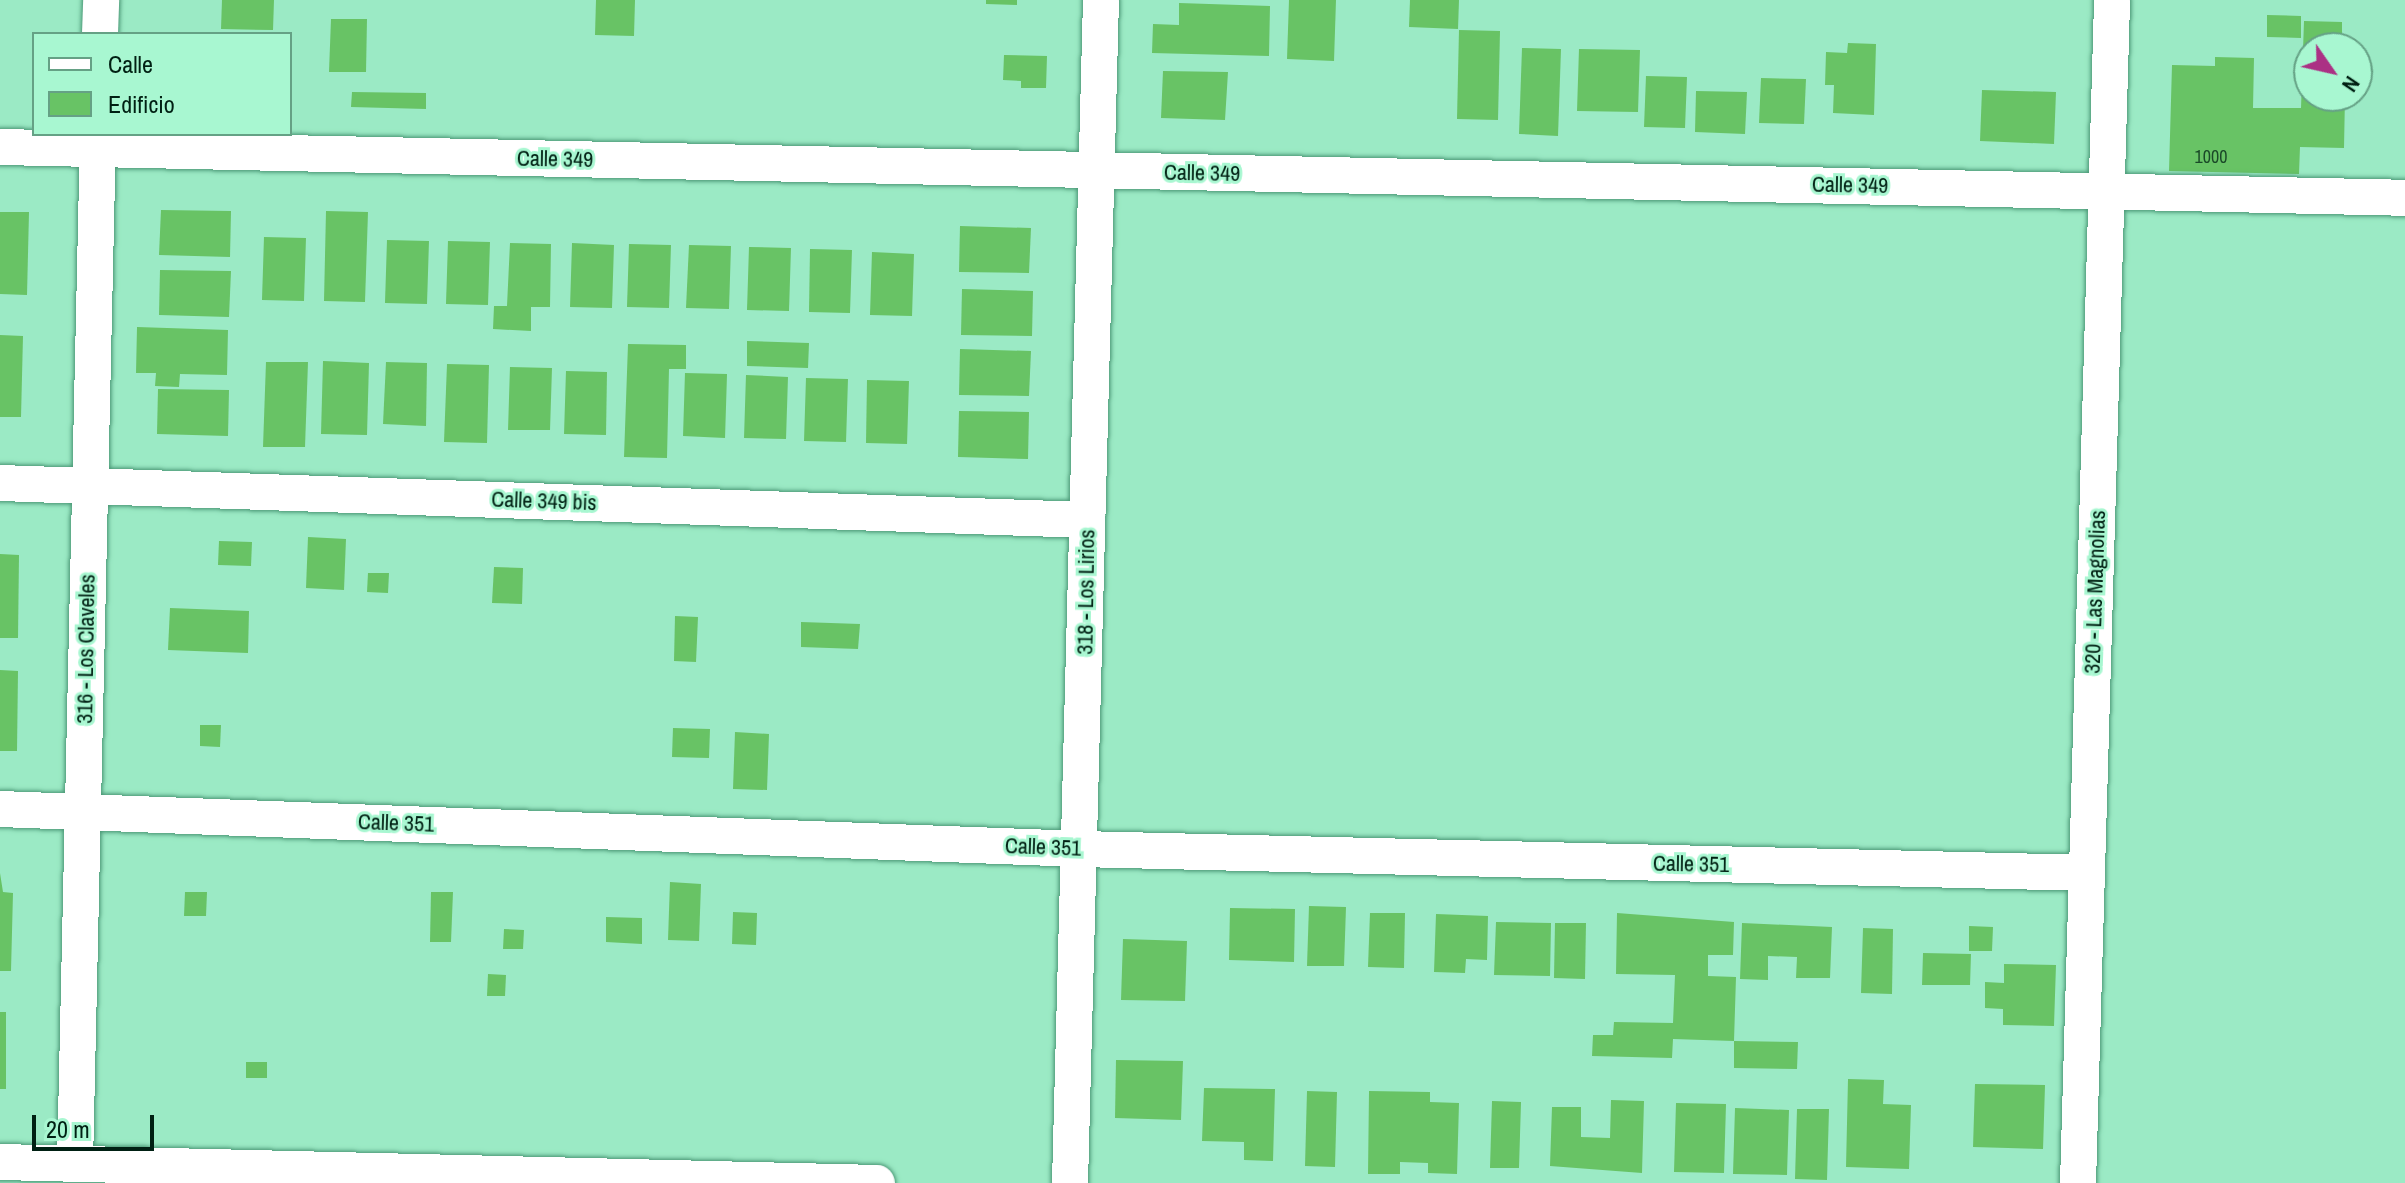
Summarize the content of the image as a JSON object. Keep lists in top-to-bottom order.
{
  "streets": {
    "street": [
      "Calle 349",
      "Calle 349 bis",
      "318 - Los Lirios",
      "320 - Las Magnolias",
      "316 - Los Claveles",
      "Calle 351"
    ]
  },
  "crossings": [
    ["Calle 349", "318 - Los Lirios"],
    ["Calle 349", "320 - Las Magnolias"],
    ["Calle 349", "316 - Los Claveles"],
    ["Calle 349 bis", "318 - Los Lirios"],
    ["Calle 349 bis", "316 - Los Claveles"],
    ["318 - Los Lirios", "Calle 351"],
    ["320 - Las Magnolias", "Calle 351"],
    ["316 - Los Claveles", "Calle 351"]
  ],
  "house_numbers": ["1000"],
  "legend": ["Calle", "Edificio"],
  "scale_bar": "20 m",
  "north": "bottom right"
}
